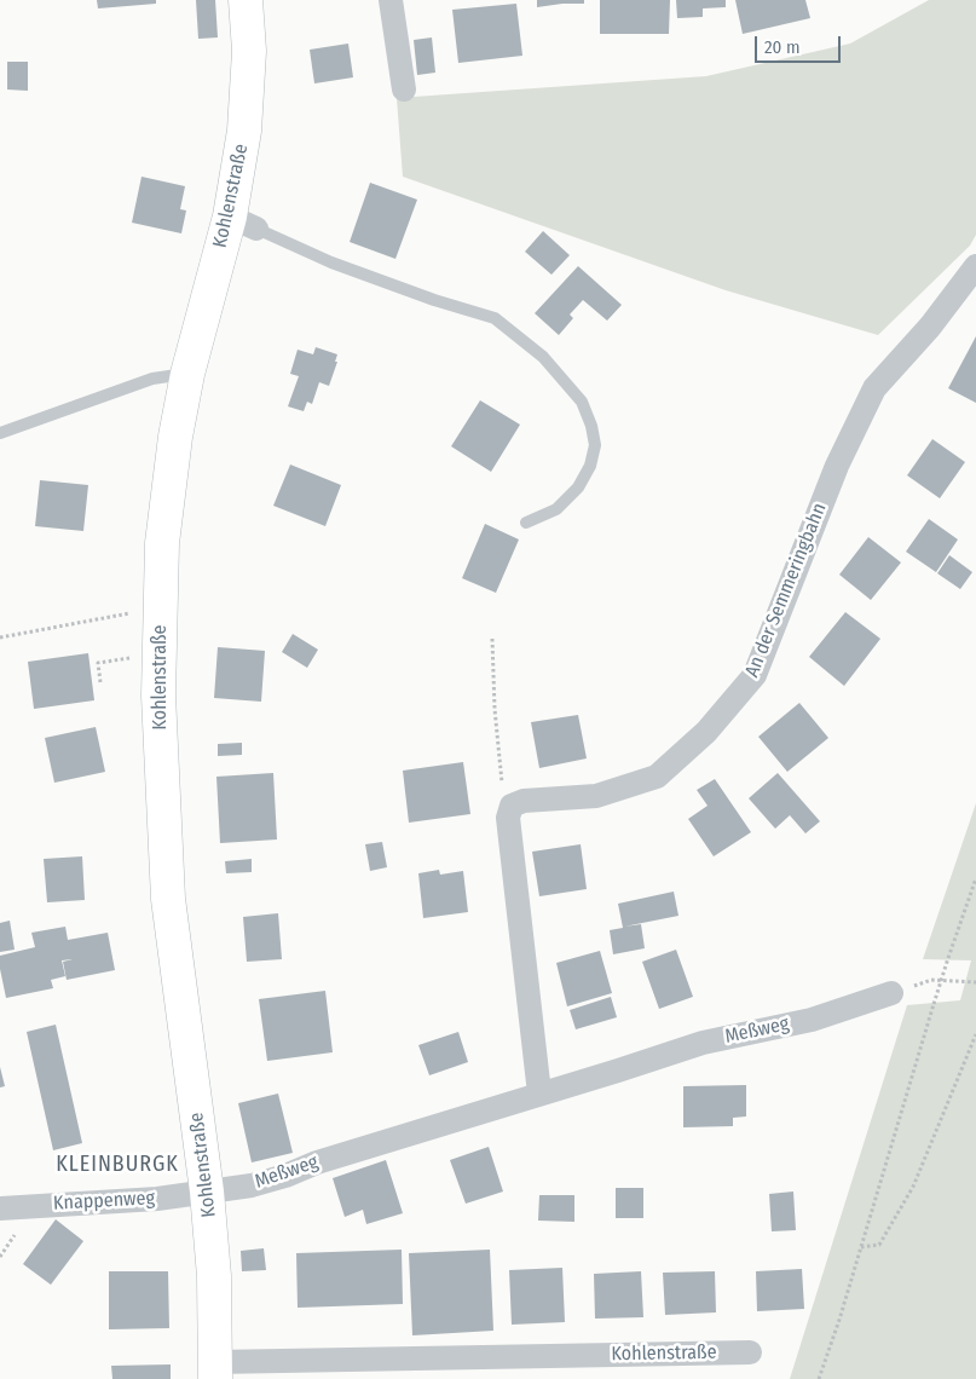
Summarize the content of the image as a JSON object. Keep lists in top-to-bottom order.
{
  "streets": {
    "street": [
      "Kohlenstraße",
      "An der Semmeringbahn",
      "Meßweg",
      "Knappenweg"
    ]
  },
  "crossings": [
    ["Kohlenstraße", "Meßweg"],
    ["Kohlenstraße", "Knappenweg"],
    ["Meßweg", "Knappenweg"]
  ],
  "districts": ["KLEINBURGK"],
  "scale_bar": "20 m"
}
